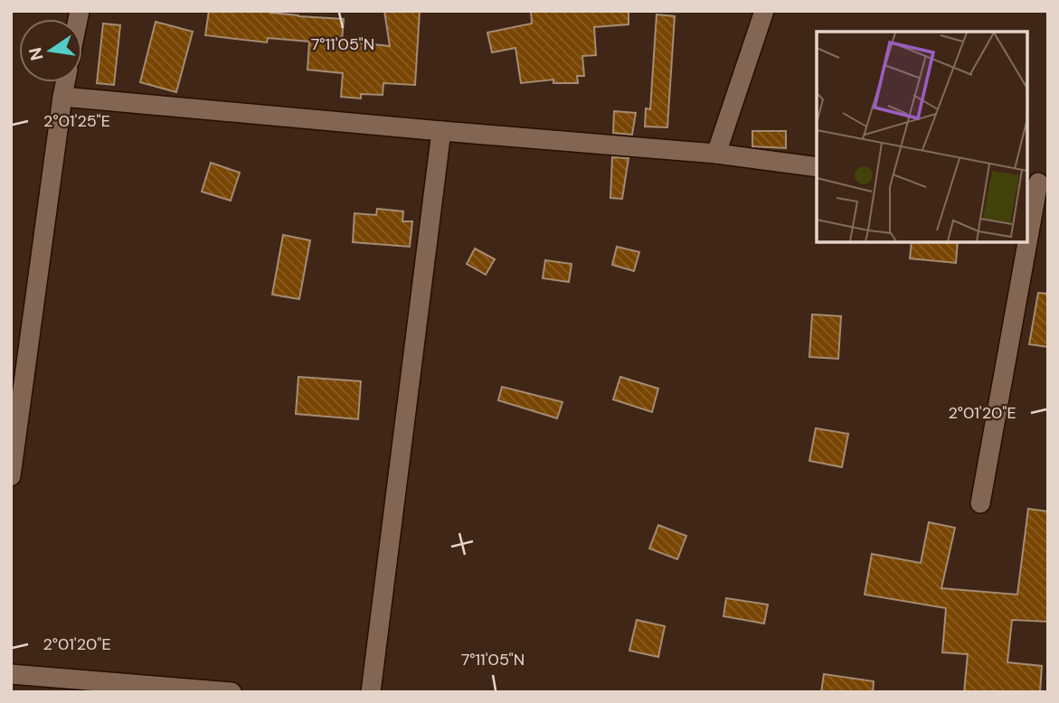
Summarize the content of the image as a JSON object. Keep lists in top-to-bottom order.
{
  "north": "left",
  "coordinates": ["7°11'05\"N", "2°01'25\"E", "2°01'20\"E"]
}
